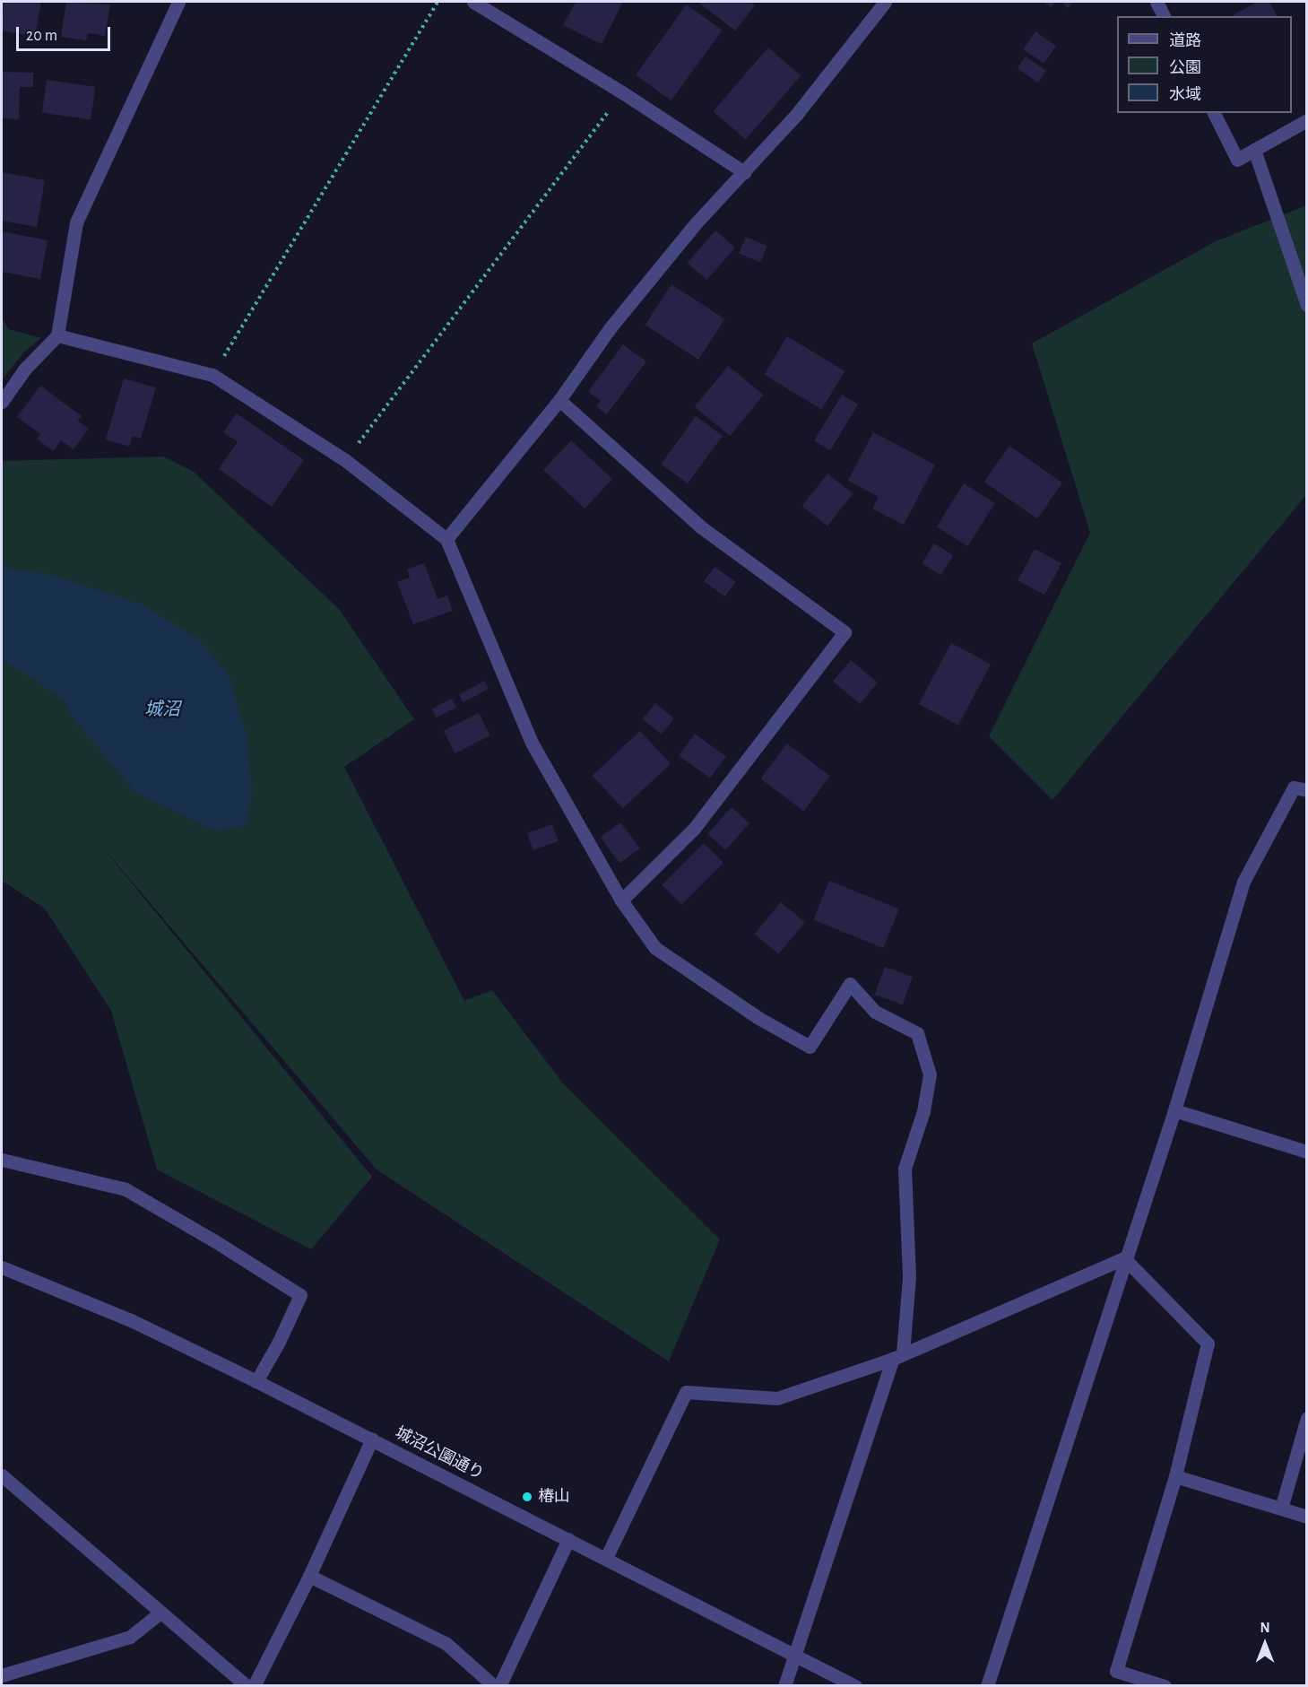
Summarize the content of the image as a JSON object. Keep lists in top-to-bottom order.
{
  "streets": {
    "street": ["城沼公園通り"]
  },
  "water": ["城沼"],
  "places": ["椿山"],
  "legend": ["道路", "公園", "水域"],
  "scale_bar": "20 m",
  "north": "top"
}
